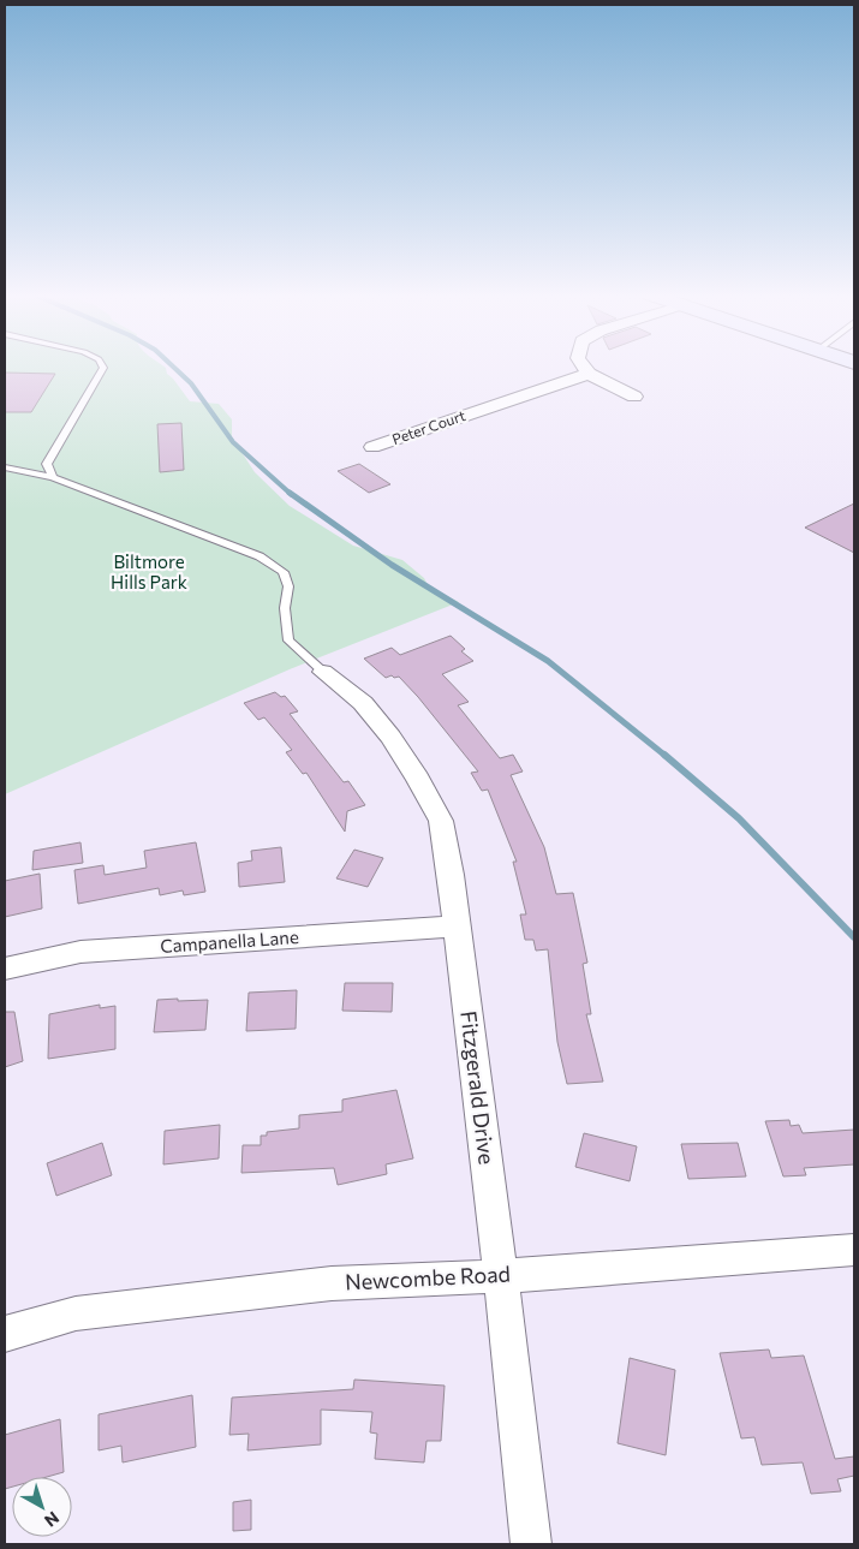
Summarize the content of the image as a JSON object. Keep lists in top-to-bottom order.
{
  "streets": {
    "street": [
      "Peter Court",
      "Campanella Lane",
      "Fitzgerald Drive",
      "Newcombe Road"
    ]
  },
  "crossings": [
    ["Campanella Lane", "Fitzgerald Drive"],
    ["Fitzgerald Drive", "Newcombe Road"]
  ],
  "parks": ["Biltmore Hills Park"],
  "north": "bottom right"
}
